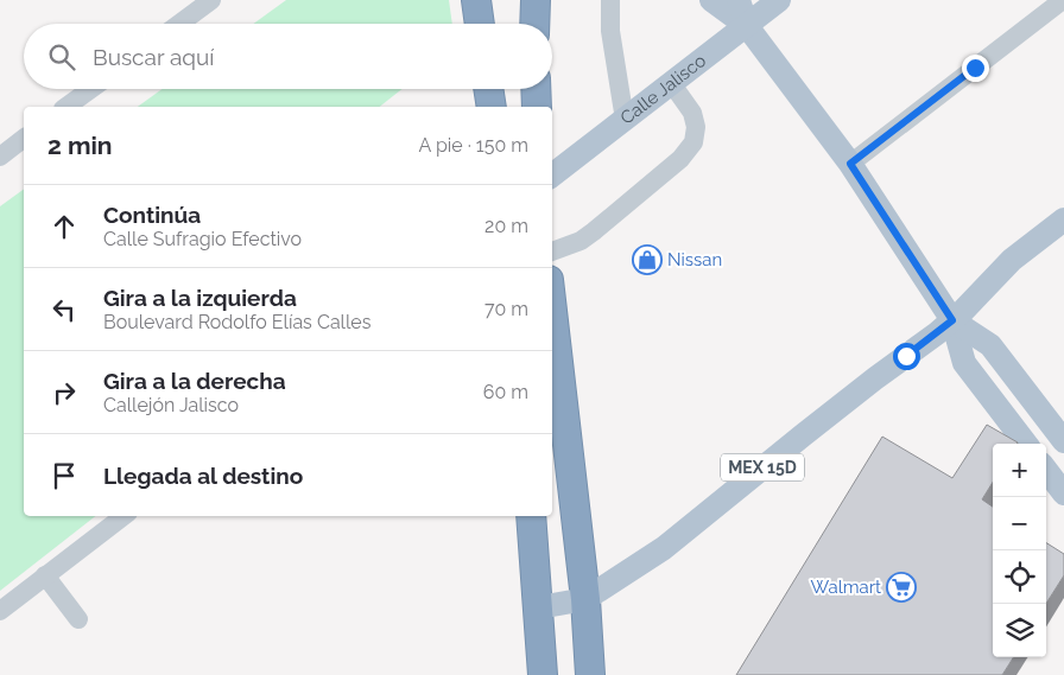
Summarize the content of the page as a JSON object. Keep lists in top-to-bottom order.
{
  "streets": {
    "main road": ["Calle Jalisco", "MEX 15D"]
  },
  "places": {
    "shop": ["Nissan"],
    "supermarket": ["Walmart"]
  },
  "page": {
    "search": "Buscar aquí",
    "heading": ["2 min", "A pie · 150 m"],
    "list": [
      ["Continúa", "Calle Sufragio Efectivo", "20 m"],
      ["Gira a la izquierda", "Boulevard Rodolfo Elías Calles", "70 m"],
      ["Gira a la derecha", "Callejón Jalisco", "60 m"],
      "Llegada al destino"
    ],
    "map_buttons": ["+", "−"]
  }
}
